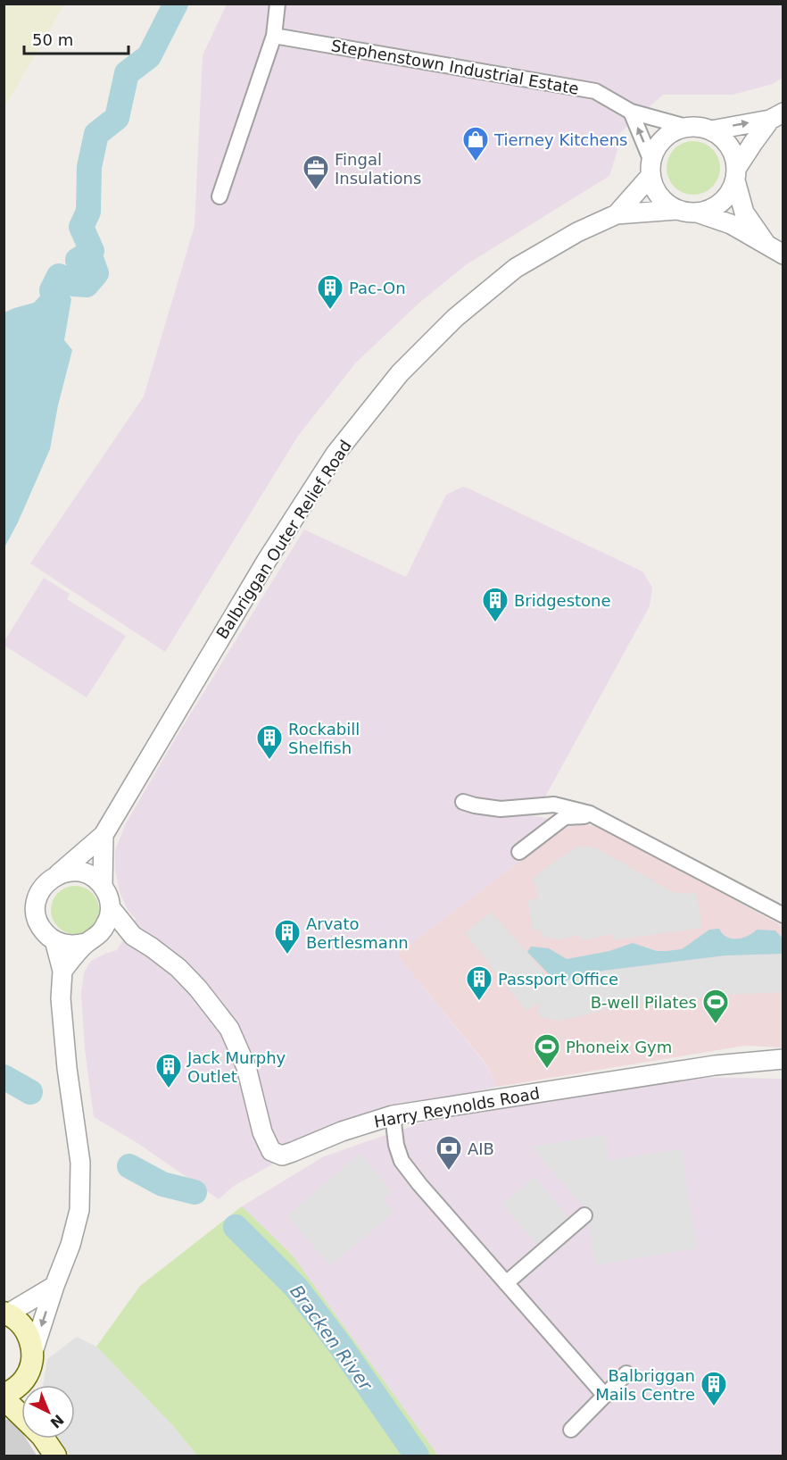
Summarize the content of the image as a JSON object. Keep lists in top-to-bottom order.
{
  "streets": {
    "street": ["Stephenstown Industrial Estate", "Balbriggan Outer Relief Road", "Harry Reynolds Road"]
  },
  "crossings": [
    ["Stephenstown Industrial Estate", "Balbriggan Outer Relief Road"],
    ["Balbriggan Outer Relief Road", "Harry Reynolds Road"]
  ],
  "water": ["Bracken River"],
  "places": {
    "shop": ["Tierney Kitchens"],
    "office": ["Fingal Insulations"],
    "building": [
      "Pac-On",
      "Bridgestone",
      "Rockabill Shelfish",
      "Arvato Bertlesmann",
      "Passport Office",
      "Jack Murphy Outlet",
      "Balbriggan Mails Centre"
    ],
    "sports": ["B-well Pilates", "Phoneix Gym"],
    "bank": ["AIB"]
  },
  "scale_bar": "50 m",
  "north": "bottom right"
}
